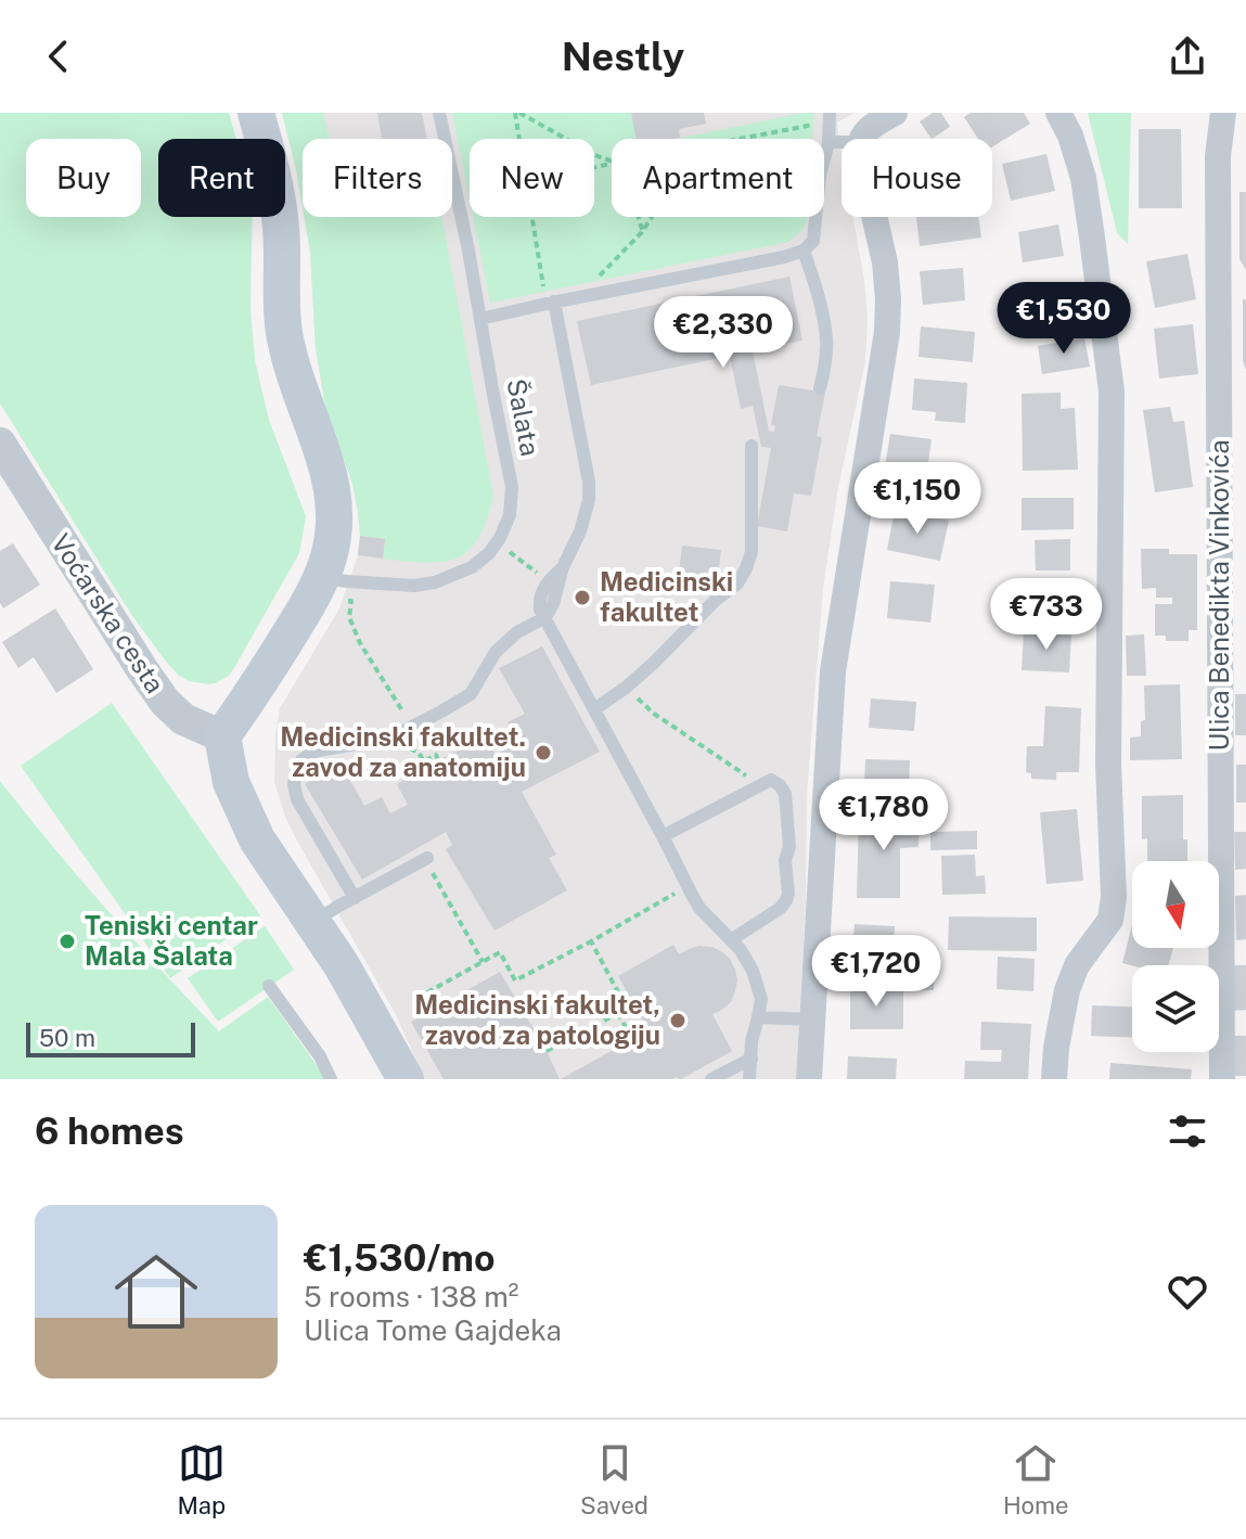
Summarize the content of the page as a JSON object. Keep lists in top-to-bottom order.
{
  "streets": {
    "street": ["Ulica Benedikta Vinkovića", "Voćarska cesta"],
    "lane": ["Šalata"]
  },
  "places": [
    "Medicinski fakultet",
    "Medicinski fakultet. zavod za anatomiju",
    "Teniski centar Mala Šalata",
    "Medicinski fakultet, zavod za patologiju"
  ],
  "scale_bar": "50 m",
  "north": "bottom",
  "page": {
    "header": "Nestly",
    "chip": [
      "Buy",
      "Rent",
      "Filters",
      "New",
      "Apartment",
      "House"
    ],
    "price": [
      "€1,530",
      "€2,330",
      "€1,150",
      "€733",
      "€1,780",
      "€1,720"
    ],
    "scale": "50 m",
    "heading": "6 homes",
    "list": [
      {
        "name": "€1,530/mo",
        "note": "5 rooms · 138 m² · Ulica Tome Gajdeka"
      }
    ],
    "tabs": ["Map", "Saved", "Home"]
  }
}
